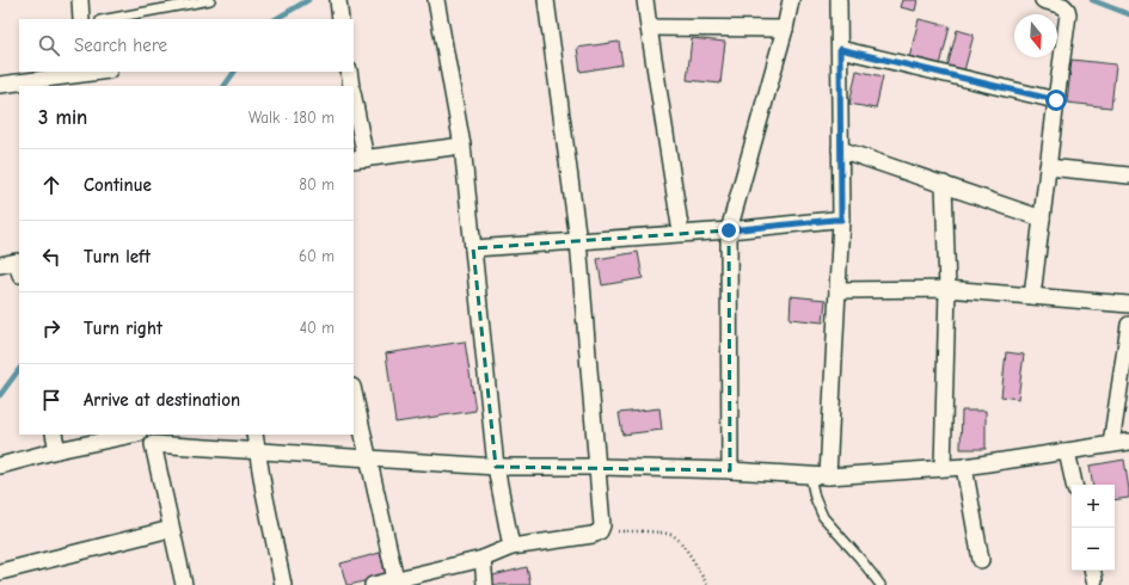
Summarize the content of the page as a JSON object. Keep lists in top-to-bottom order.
{
  "north": "bottom",
  "page": {
    "search": "Search here",
    "heading": ["3 min", "Walk · 180 m"],
    "list": [
      ["Continue", "80 m"],
      ["Turn left", "60 m"],
      ["Turn right", "40 m"],
      "Arrive at destination"
    ],
    "map_buttons": ["+", "−"]
  }
}
